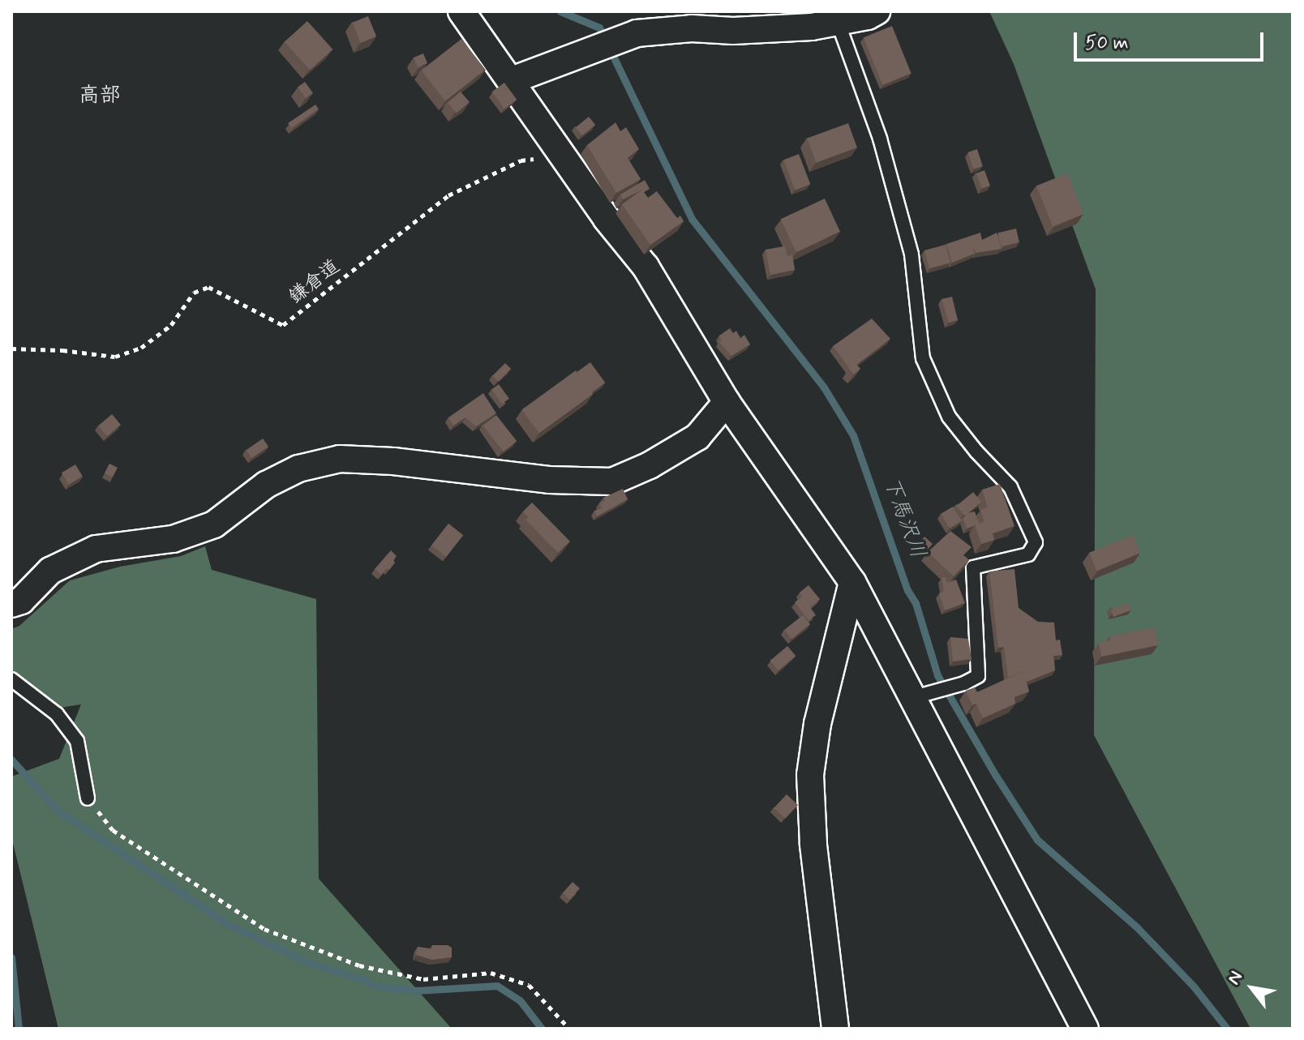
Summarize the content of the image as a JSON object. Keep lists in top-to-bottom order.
{
  "streets": {
    "path": ["鎌倉道"]
  },
  "districts": ["高部"],
  "water": ["下馬沢川"],
  "scale_bar": "50 m",
  "north": "top left"
}
